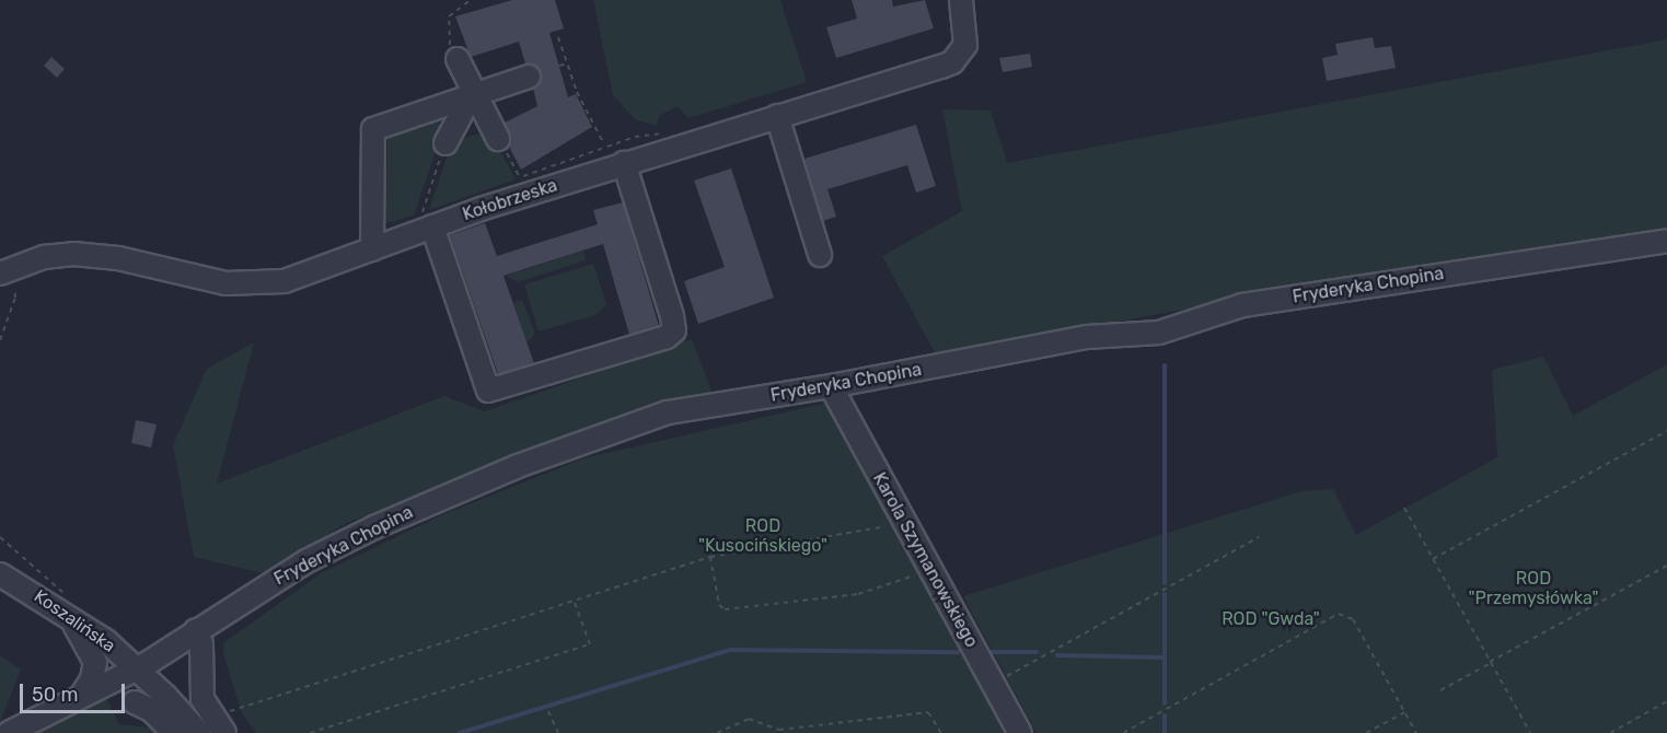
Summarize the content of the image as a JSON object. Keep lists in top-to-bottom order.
{
  "streets": {
    "street": [
      "Kołobrzeska",
      "Fryderyka Chopina",
      "Karola Szymanowskiego",
      "Koszalińska"
    ]
  },
  "crossings": [
    ["Fryderyka Chopina", "Karola Szymanowskiego"],
    ["Fryderyka Chopina", "Koszalińska"]
  ],
  "parks": ["ROD \"Kusocińskiego\"", "ROD \"Przemysłówka\"", "ROD \"Gwda\""],
  "scale_bar": "50 m"
}
